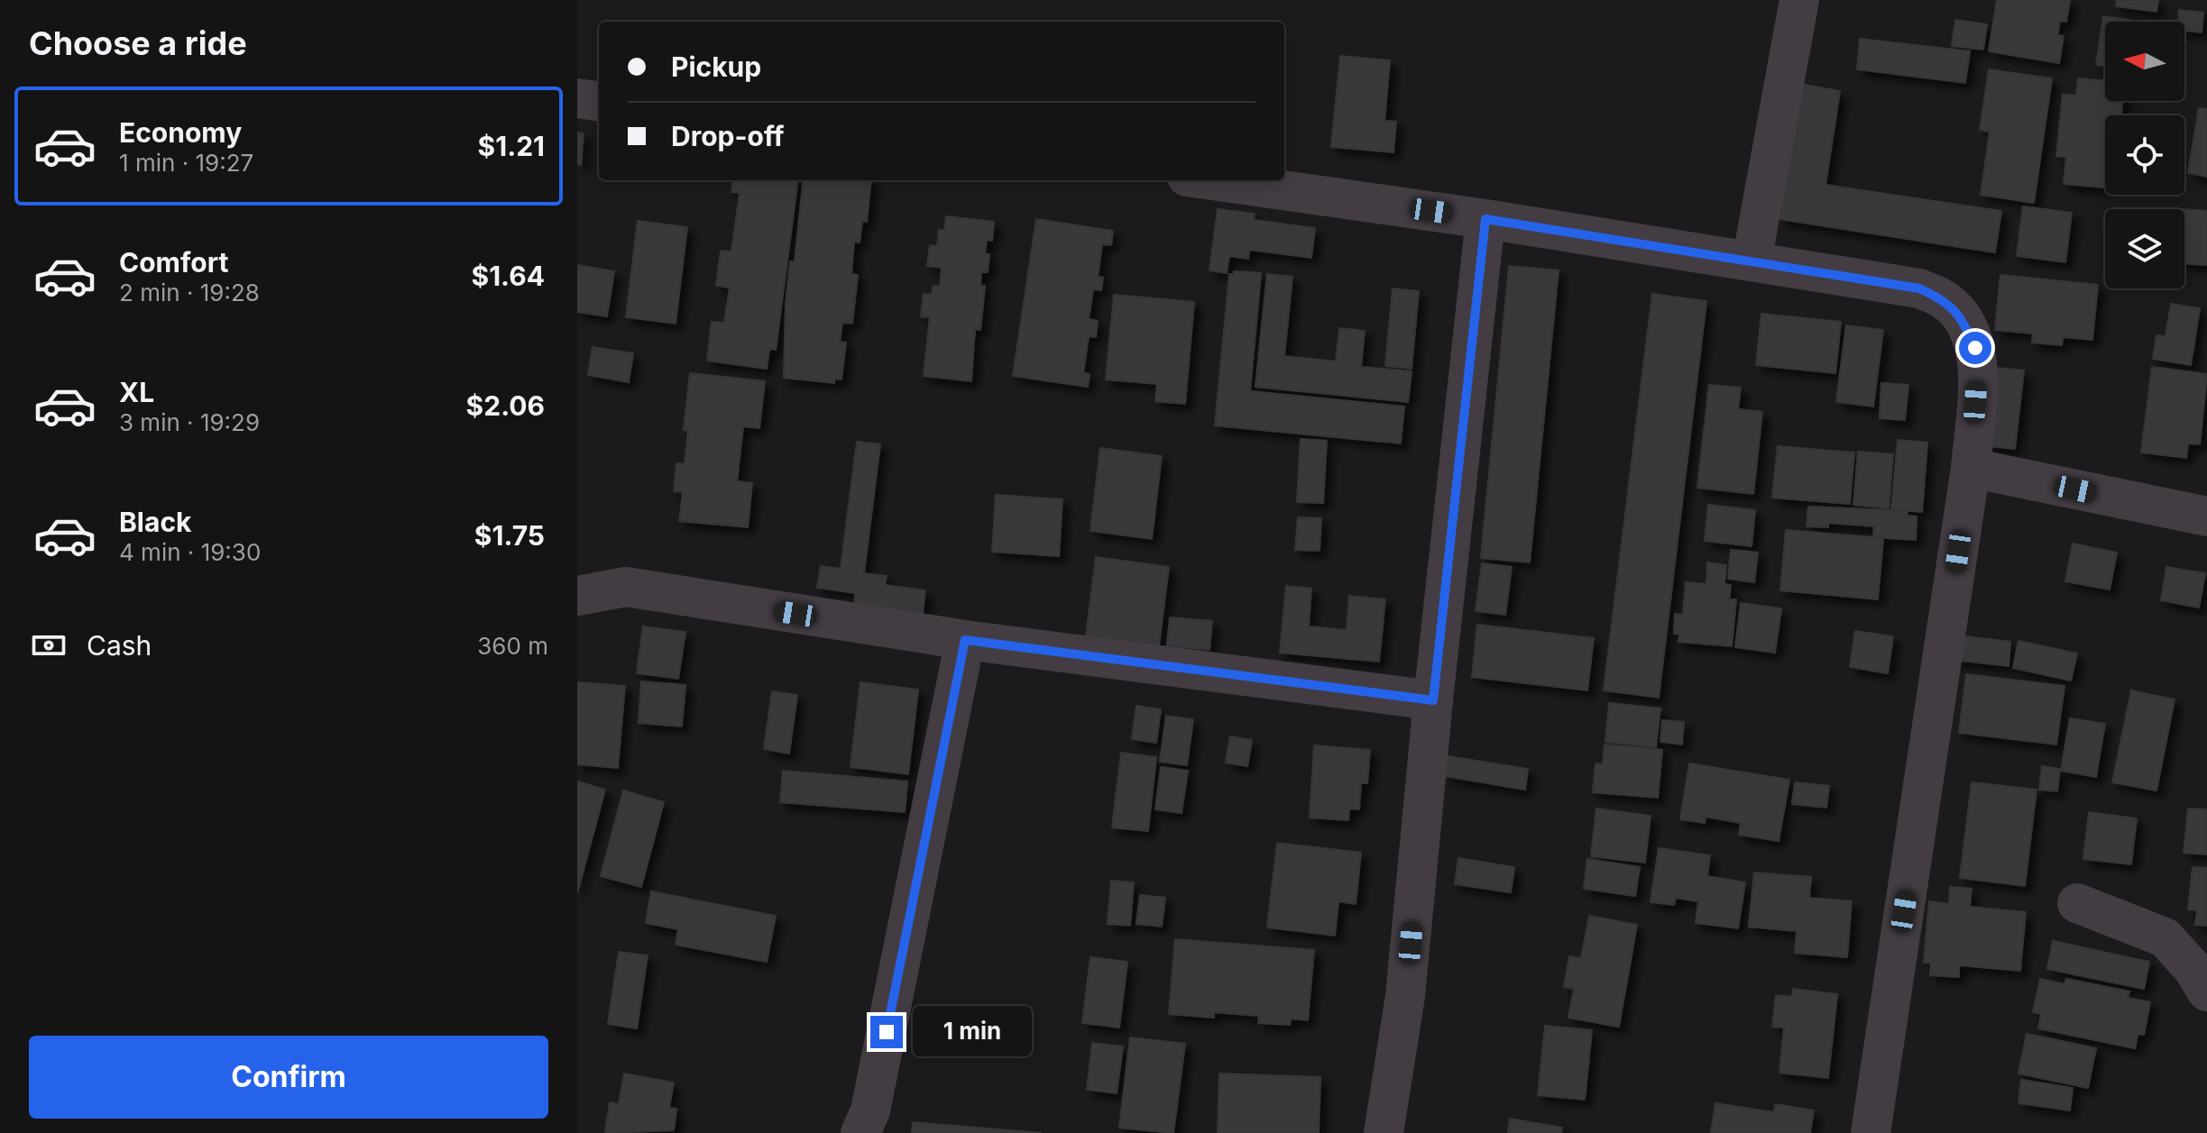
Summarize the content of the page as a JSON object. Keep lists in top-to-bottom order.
{
  "north": "left",
  "page": {
    "heading": "Choose a ride",
    "banner": ["Pickup", "Drop-off"],
    "list": [
      {
        "name": "Economy",
        "note": "1 min · 19:27",
        "value": "$1.21"
      },
      {
        "name": "Comfort",
        "note": "2 min · 19:28",
        "value": "$1.64"
      },
      {
        "name": "XL",
        "note": "3 min · 19:29",
        "value": "$2.06"
      },
      {
        "name": "Black",
        "note": "4 min · 19:30",
        "value": "$1.75"
      }
    ],
    "pay": ["Cash", "360 m"],
    "bubble": "1 min",
    "buttons": "Confirm"
  }
}
